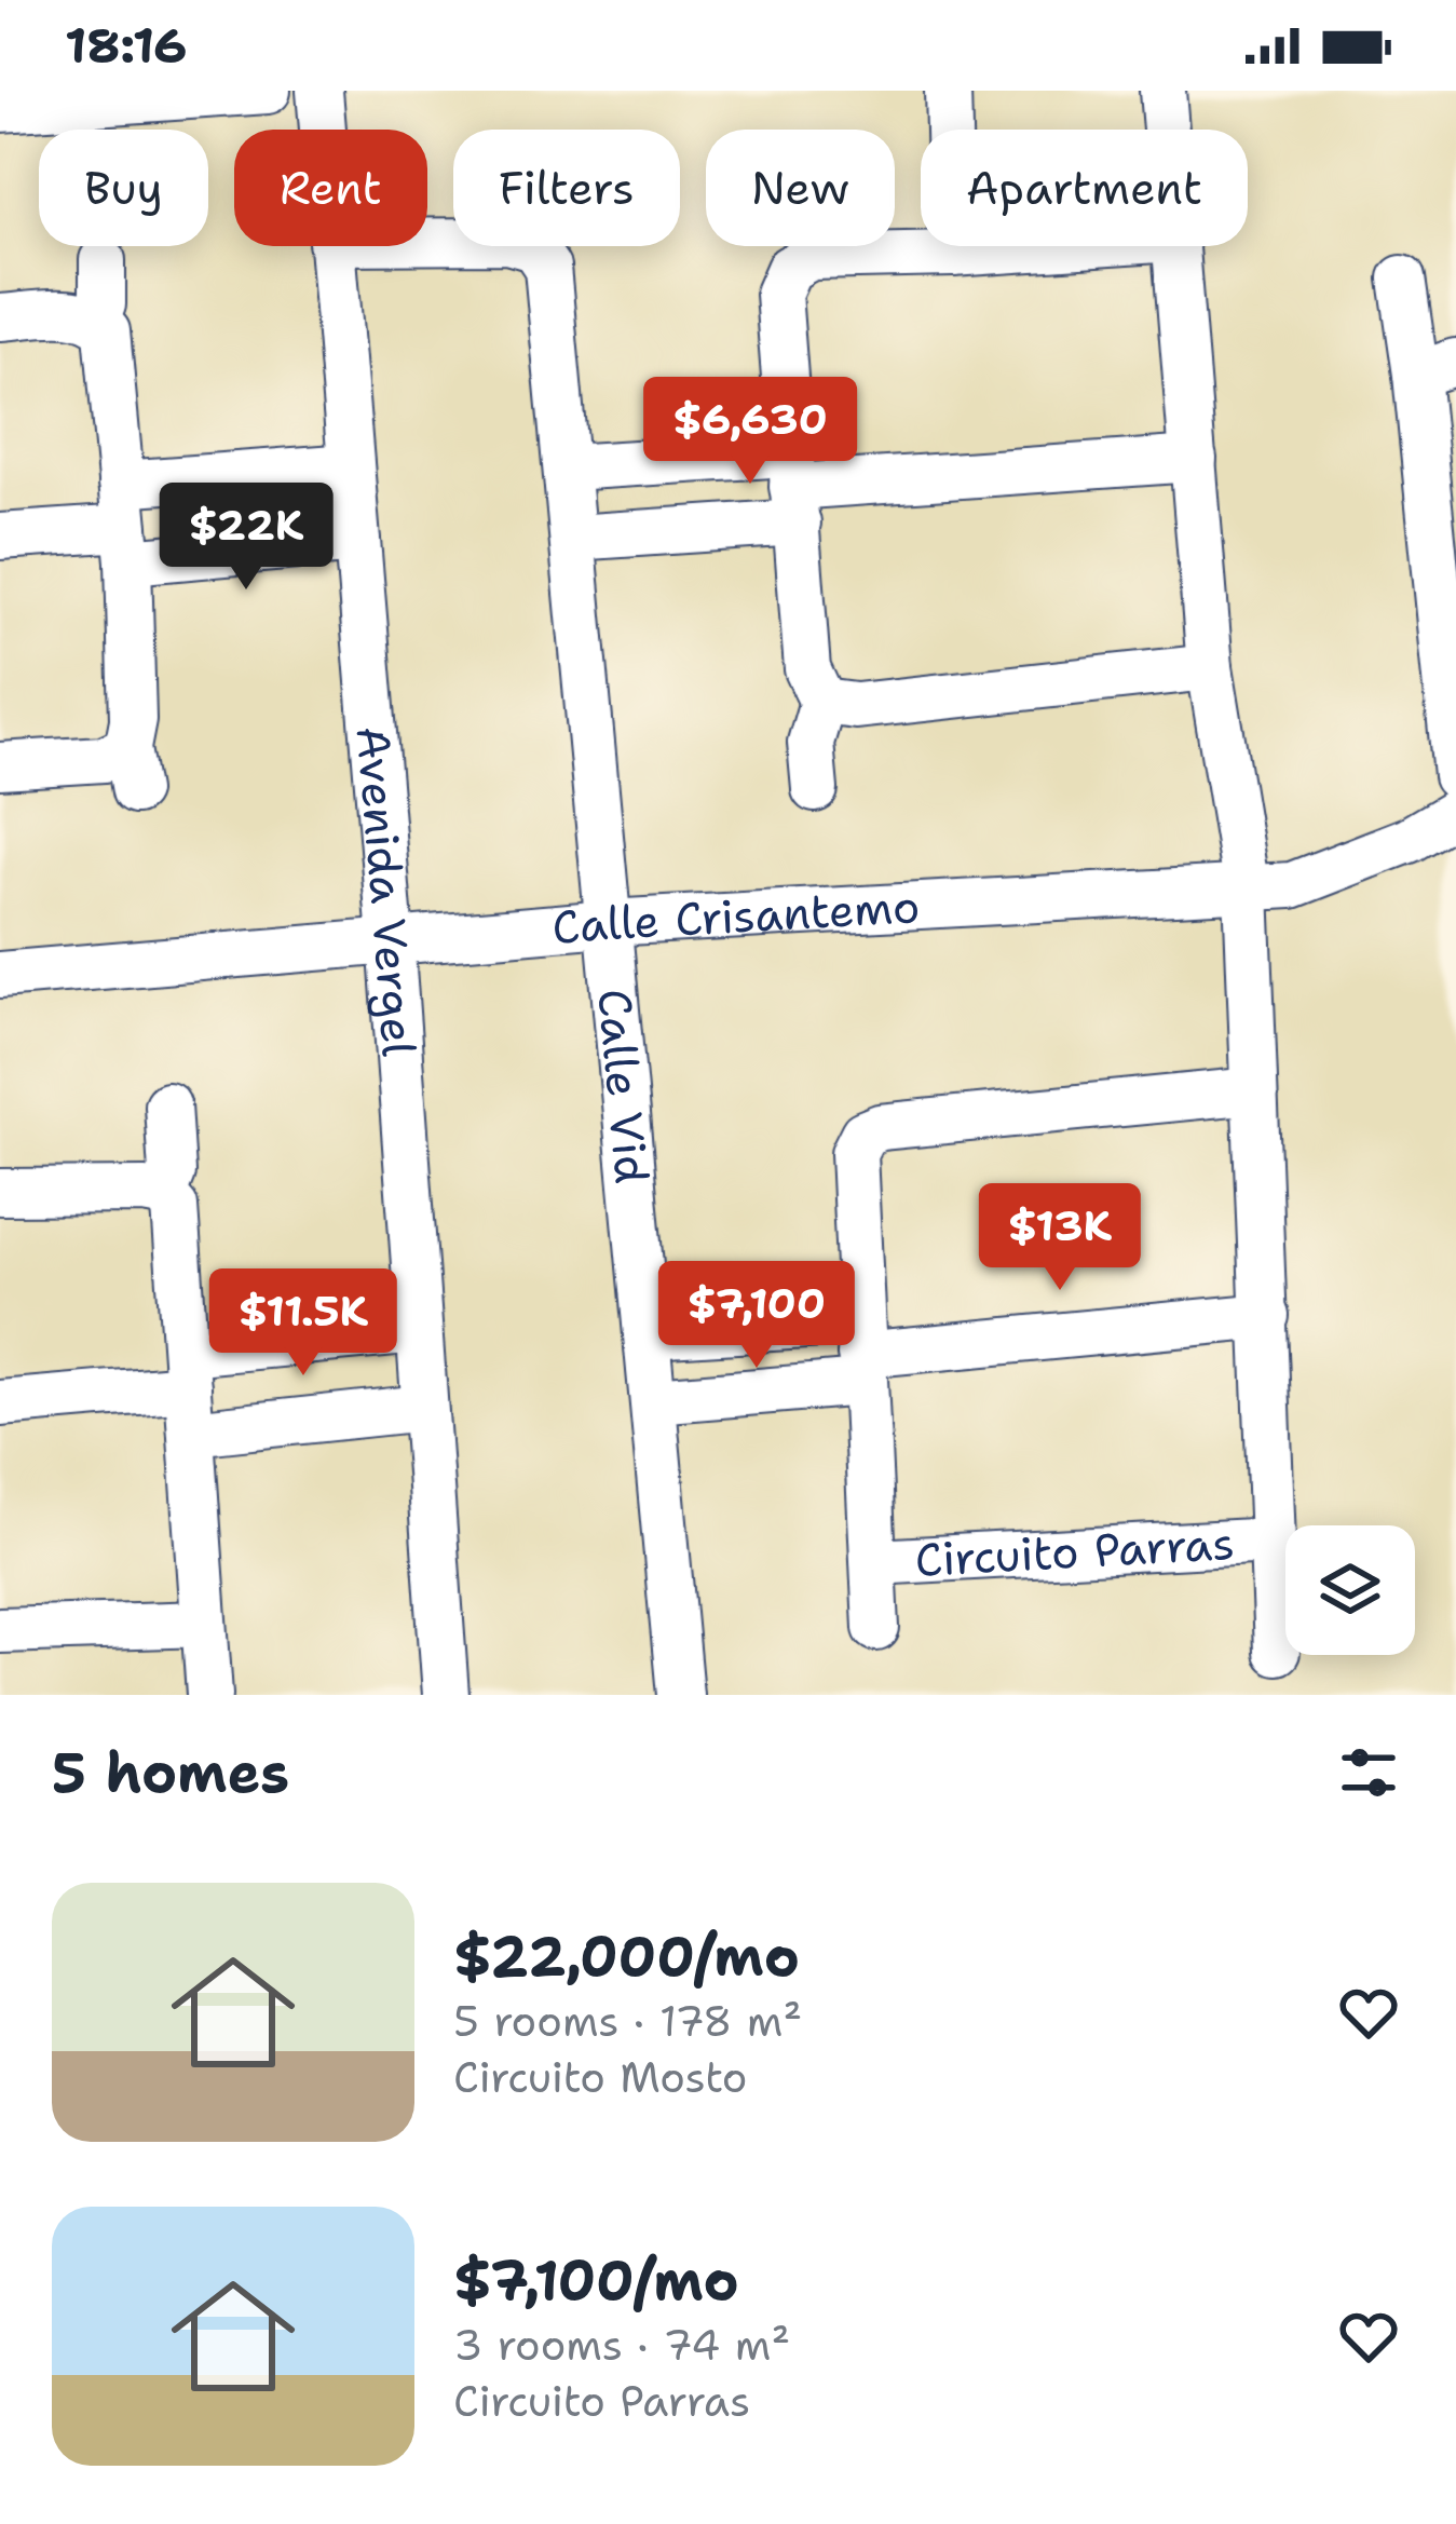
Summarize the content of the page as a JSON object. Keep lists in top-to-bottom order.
{
  "streets": {
    "street": [
      "Avenida Vergel",
      "Calle Crisantemo",
      "Calle Vid",
      "Circuito Parras"
    ]
  },
  "crossings": [
    ["Avenida Vergel", "Calle Crisantemo"],
    ["Calle Crisantemo", "Calle Vid"],
    ["Calle Crisantemo", "Circuito Parras"]
  ],
  "page": {
    "status": "18:16",
    "chip": [
      "Buy",
      "Rent",
      "Filters",
      "New",
      "Apartment"
    ],
    "price": [
      "$6,630",
      "$22K",
      "$13K",
      "$7,100",
      "$11.5K"
    ],
    "heading": "5 homes",
    "list": [
      {
        "name": "$22,000/mo",
        "note": "5 rooms · 178 m² · Circuito Mosto"
      },
      {
        "name": "$7,100/mo",
        "note": "3 rooms · 74 m² · Circuito Parras"
      }
    ]
  }
}
